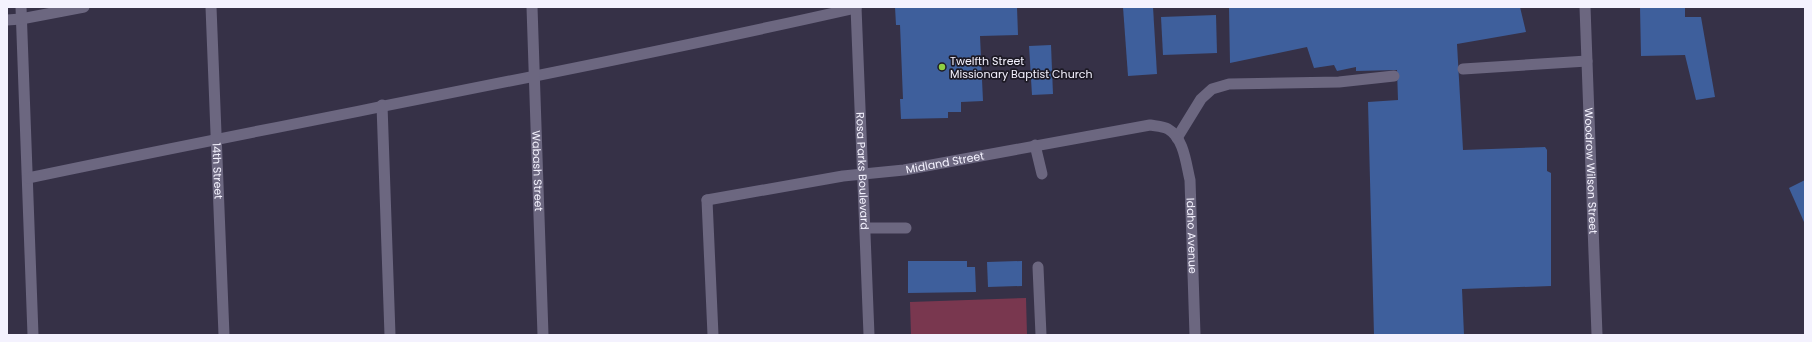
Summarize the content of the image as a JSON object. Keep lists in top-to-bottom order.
{
  "streets": {
    "street": [
      "Midland Street",
      "14th Street",
      "Wabash Street",
      "Rosa Parks Boulevard",
      "Woodrow Wilson Street",
      "Idaho Avenue"
    ]
  },
  "crossings": [
    ["Midland Street", "Rosa Parks Boulevard"],
    ["Midland Street", "Idaho Avenue"]
  ],
  "places": ["Twelfth Street Missionary Baptist Church"]
}
